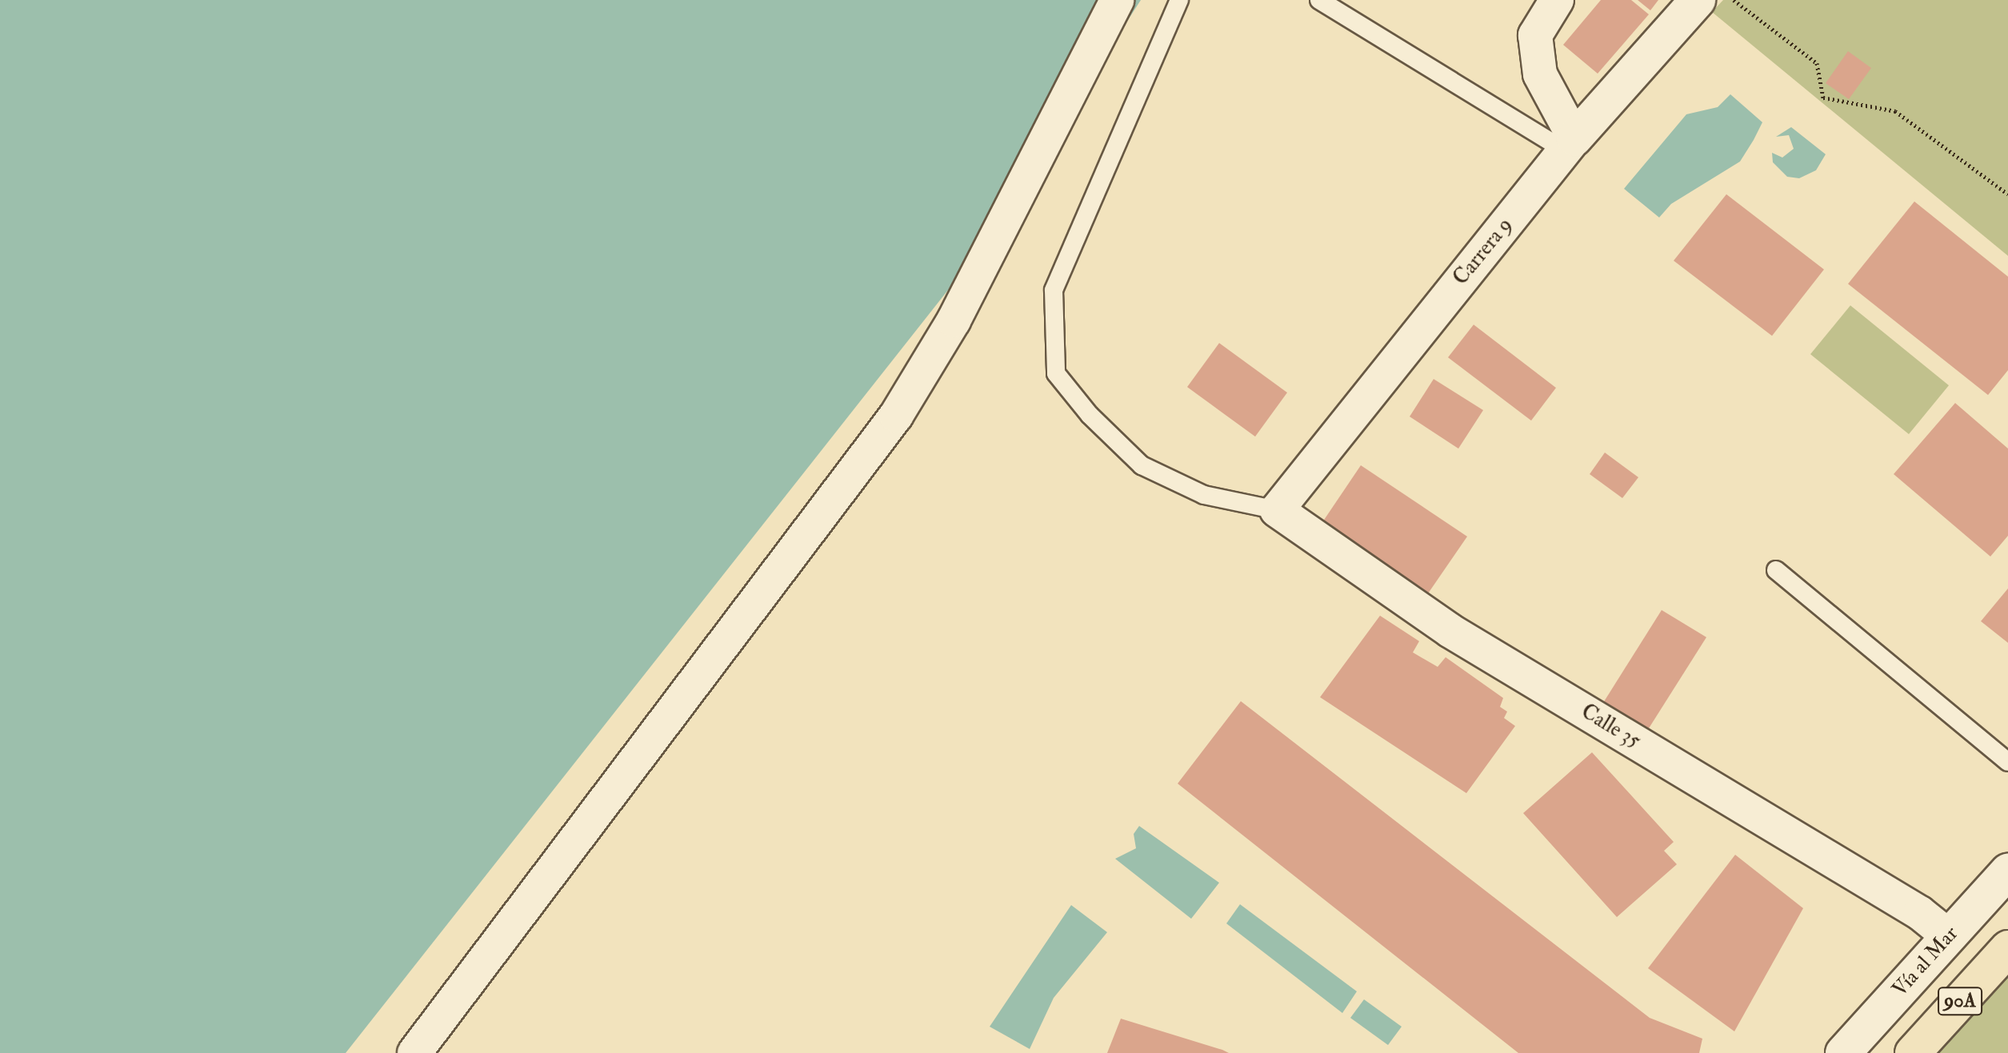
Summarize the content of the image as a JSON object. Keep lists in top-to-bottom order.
{
  "streets": {
    "highway": ["90A"],
    "main road": ["Carrera 9", "Vía al Mar"],
    "street": ["Calle 35"]
  },
  "crossings": [
    ["Carrera 9", "Calle 35"],
    ["Calle 35", "Vía al Mar"]
  ]
}
